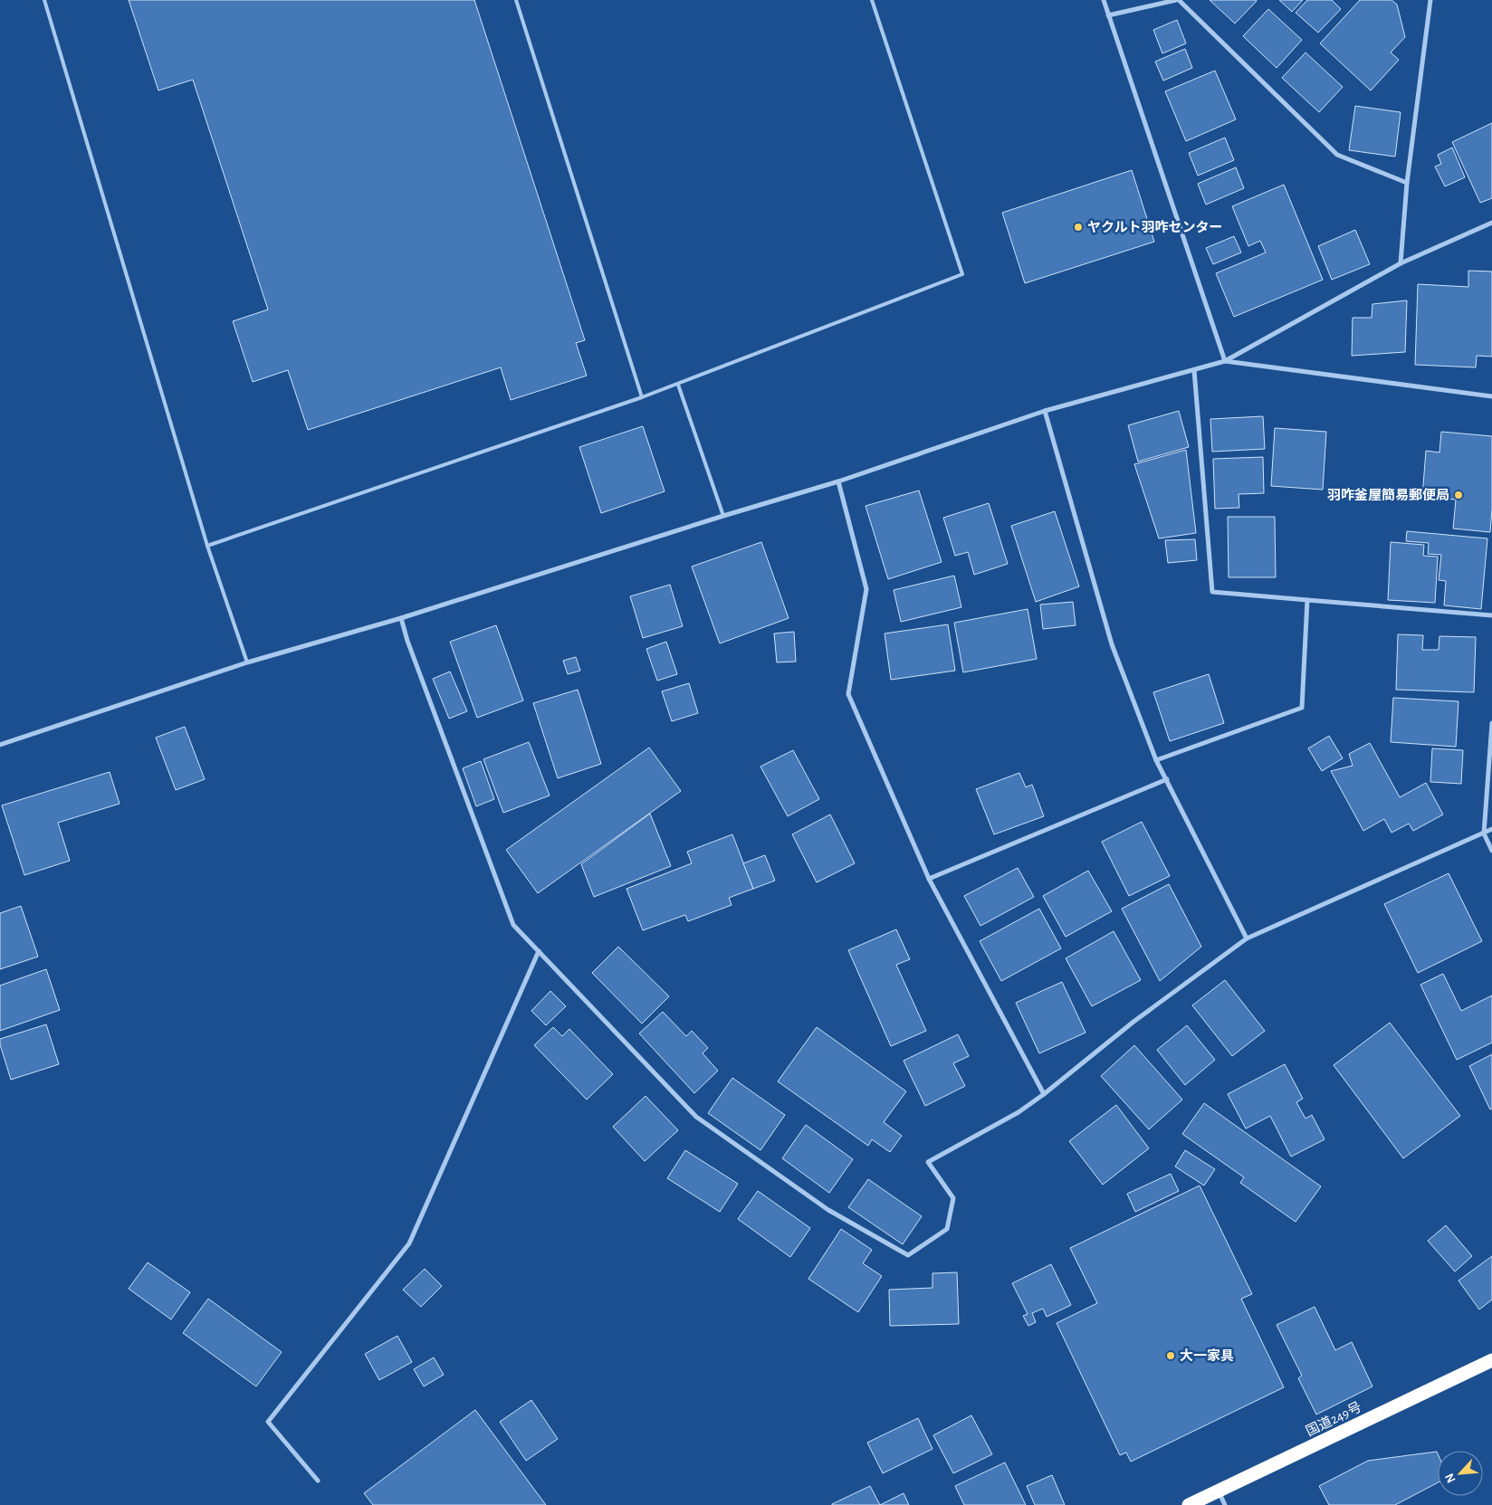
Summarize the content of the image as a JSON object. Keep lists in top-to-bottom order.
{
  "streets": {
    "highway": ["国道249号"]
  },
  "places": ["ヤクルト羽咋センター", "羽咋釜屋簡易郵便局", "大一家具"],
  "north": "bottom left"
}
